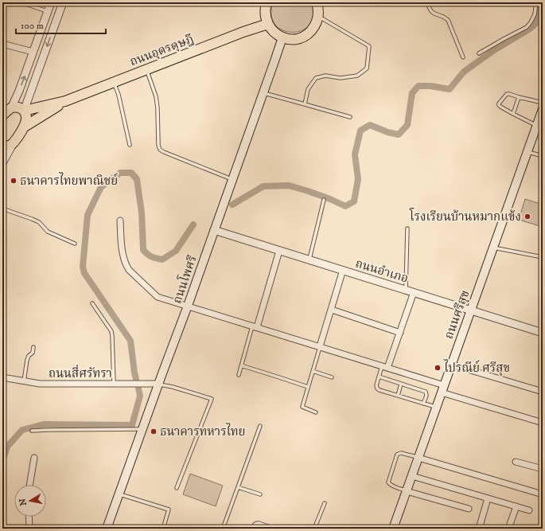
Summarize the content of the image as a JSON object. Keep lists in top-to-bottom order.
{
  "streets": {
    "main road": ["ถนนอุดรดุษฎี", "ถนนโพศรี", "ถนนศรีสุข"],
    "street": ["ถนนอำเภอ", "ถนนสี่ศรัทรา"]
  },
  "crossings": [
    ["ถนนอำเภอ", "ถนนโพศรี"],
    ["ถนนอำเภอ", "ถนนศรีสุข"],
    ["ถนนโพศรี", "ถนนสี่ศรัทรา"]
  ],
  "places": [
    "ธนาคารไทยพาณิชย์",
    "โรงเรียนบ้านหมากแข้ง",
    "ไปรณีย์ ศรีสุข",
    "ธนาคารทหารไทย"
  ],
  "scale_bar": "100 m",
  "north": "left"
}
